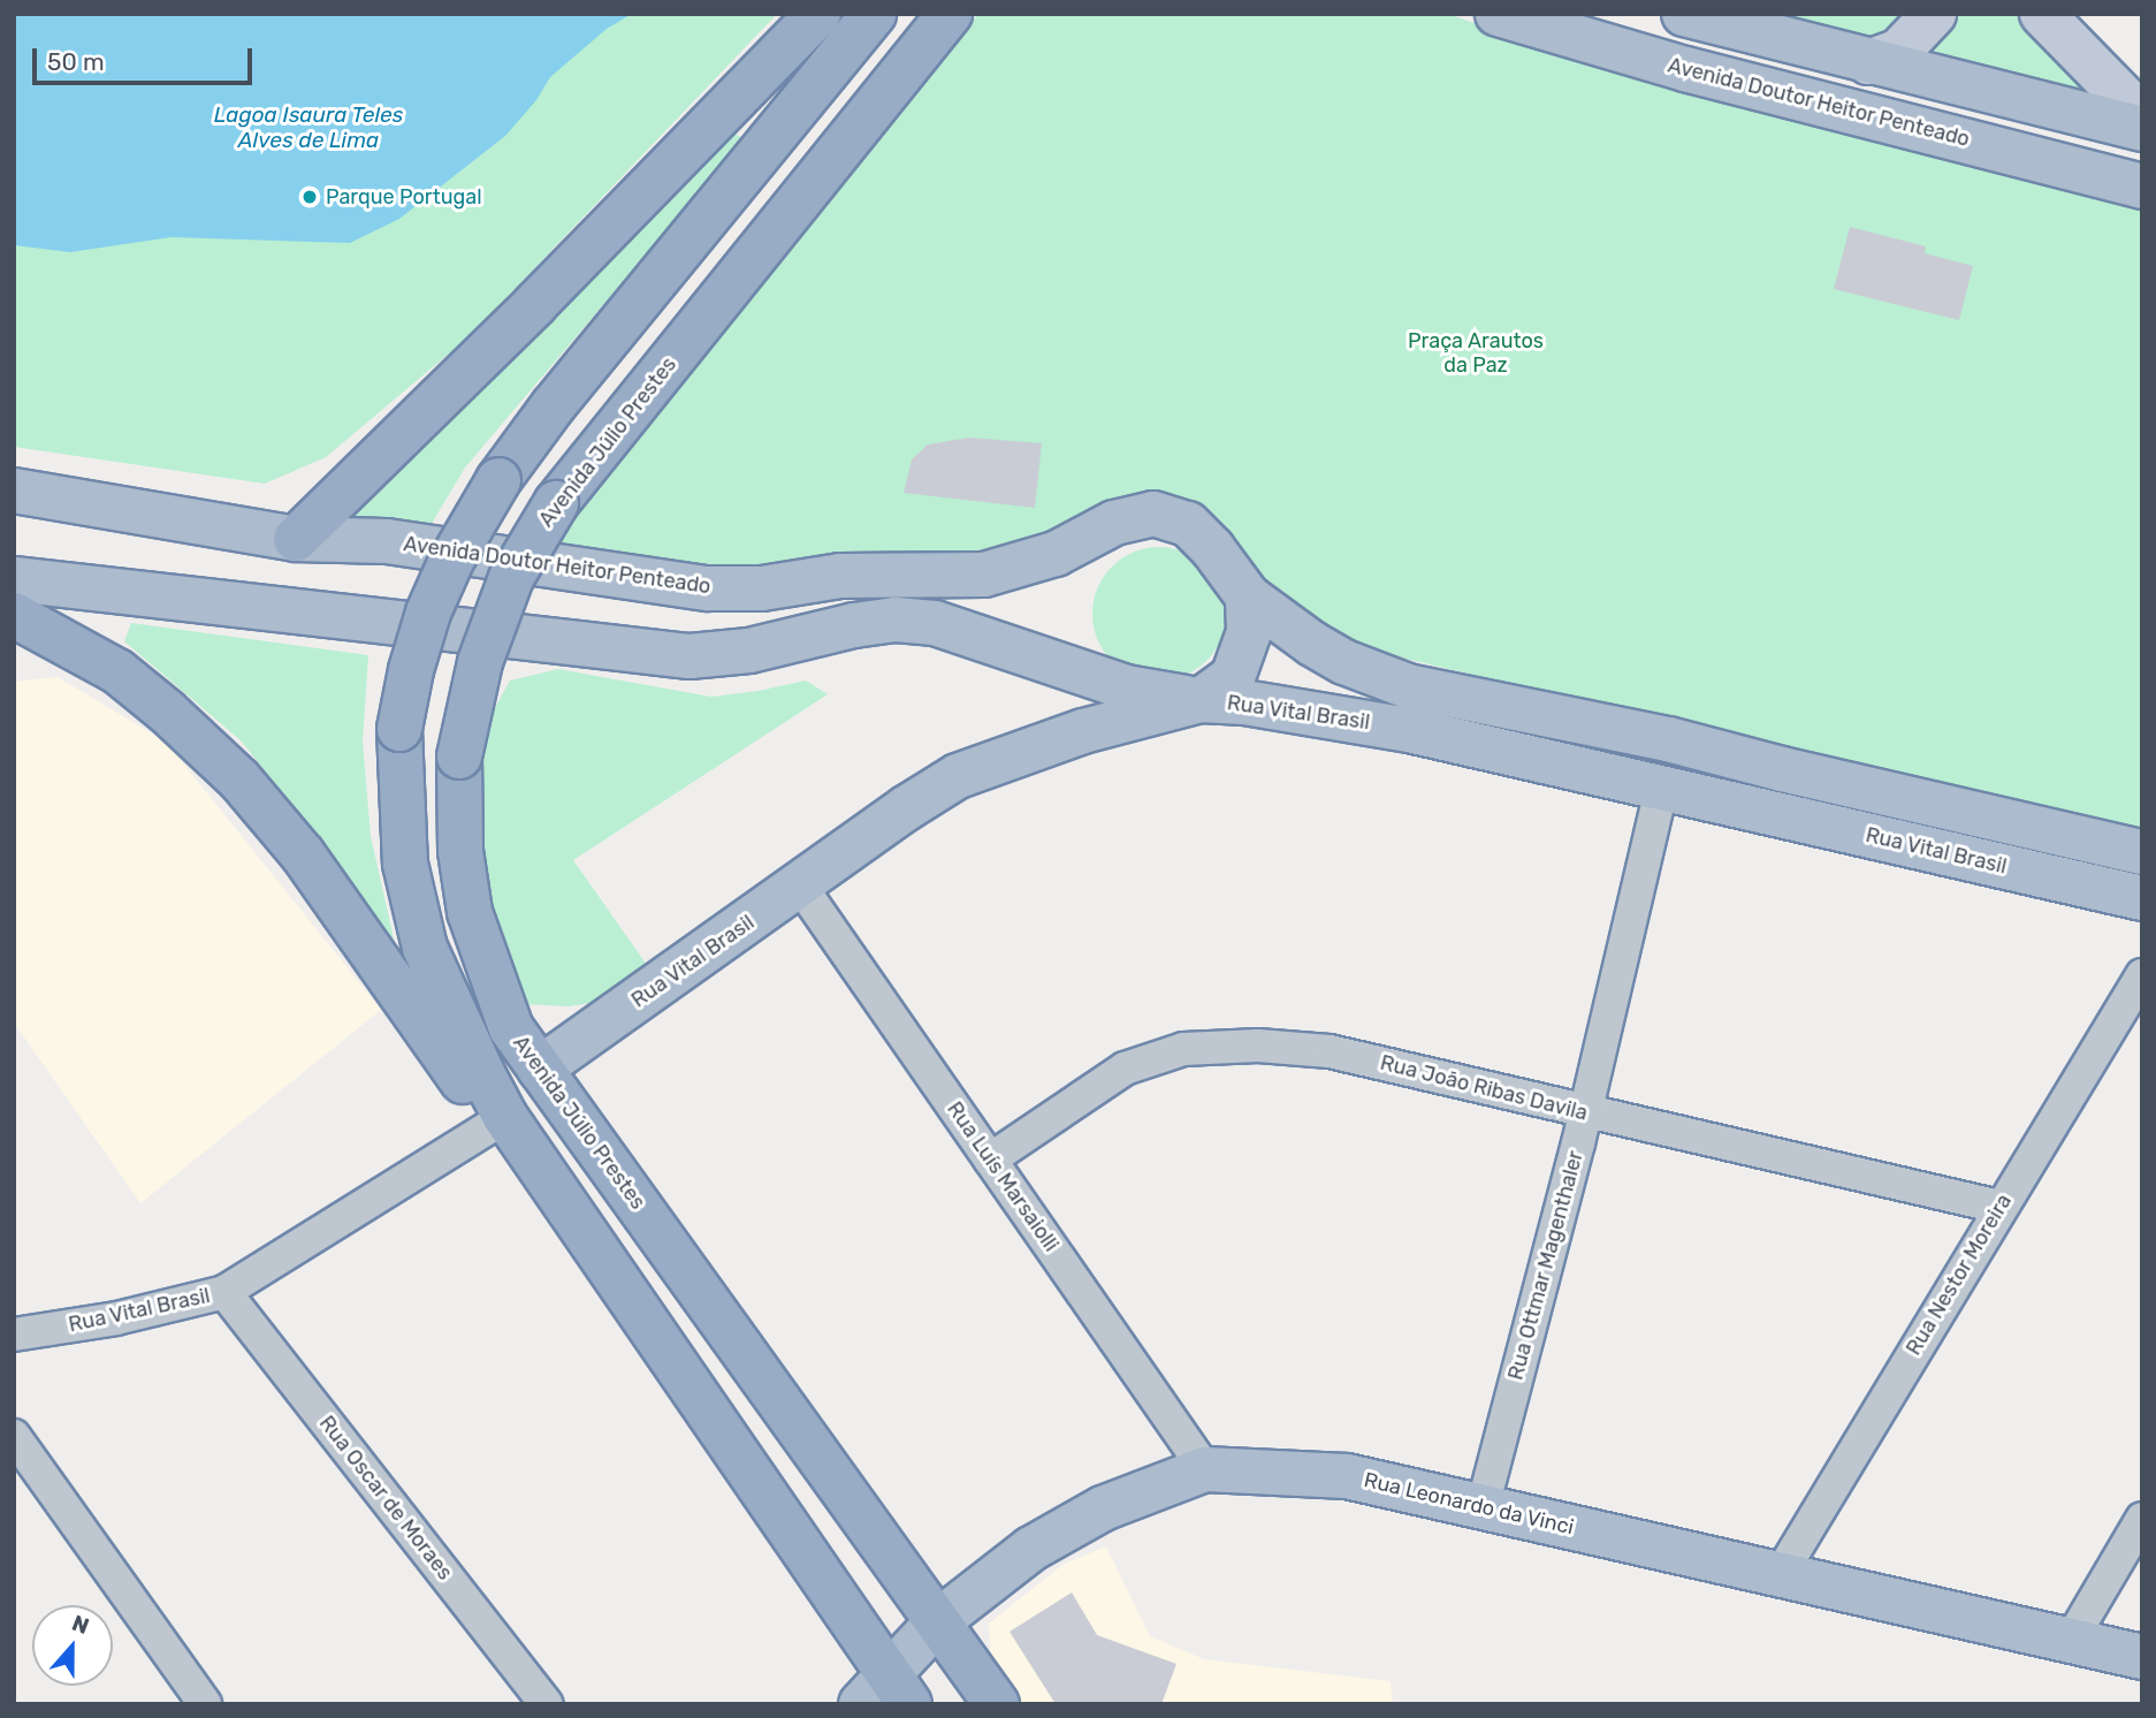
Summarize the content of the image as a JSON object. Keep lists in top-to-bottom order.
{
  "streets": {
    "highway": ["Avenida Júlio Prestes"],
    "main road": ["Avenida Doutor Heitor Penteado", "Rua Vital Brasil", "Rua Leonardo da Vinci"],
    "street": [
      "Rua João Ribas Davila",
      "Rua Luís Marsaiolli",
      "Rua Ottmar Magenthaler",
      "Rua Nestor Moreira",
      "Rua Oscar de Moraes"
    ]
  },
  "crossings": [
    ["Avenida Júlio Prestes", "Rua Vital Brasil"],
    ["Avenida Júlio Prestes", "Rua Leonardo da Vinci"],
    ["Rua Vital Brasil", "Rua Luís Marsaiolli"],
    ["Rua Vital Brasil", "Rua Ottmar Magenthaler"],
    ["Rua Vital Brasil", "Rua Oscar de Moraes"],
    ["Rua João Ribas Davila", "Rua Luís Marsaiolli"],
    ["Rua João Ribas Davila", "Rua Ottmar Magenthaler"],
    ["Rua João Ribas Davila", "Rua Nestor Moreira"],
    ["Rua Luís Marsaiolli", "Rua Leonardo da Vinci"],
    ["Rua Ottmar Magenthaler", "Rua Leonardo da Vinci"],
    ["Rua Nestor Moreira", "Rua Leonardo da Vinci"]
  ],
  "water": ["Lagoa Isaura Teles Alves de Lima"],
  "parks": ["Praça Arautos da Paz"],
  "places": ["Parque Portugal"],
  "scale_bar": "50 m",
  "north": "top"
}
